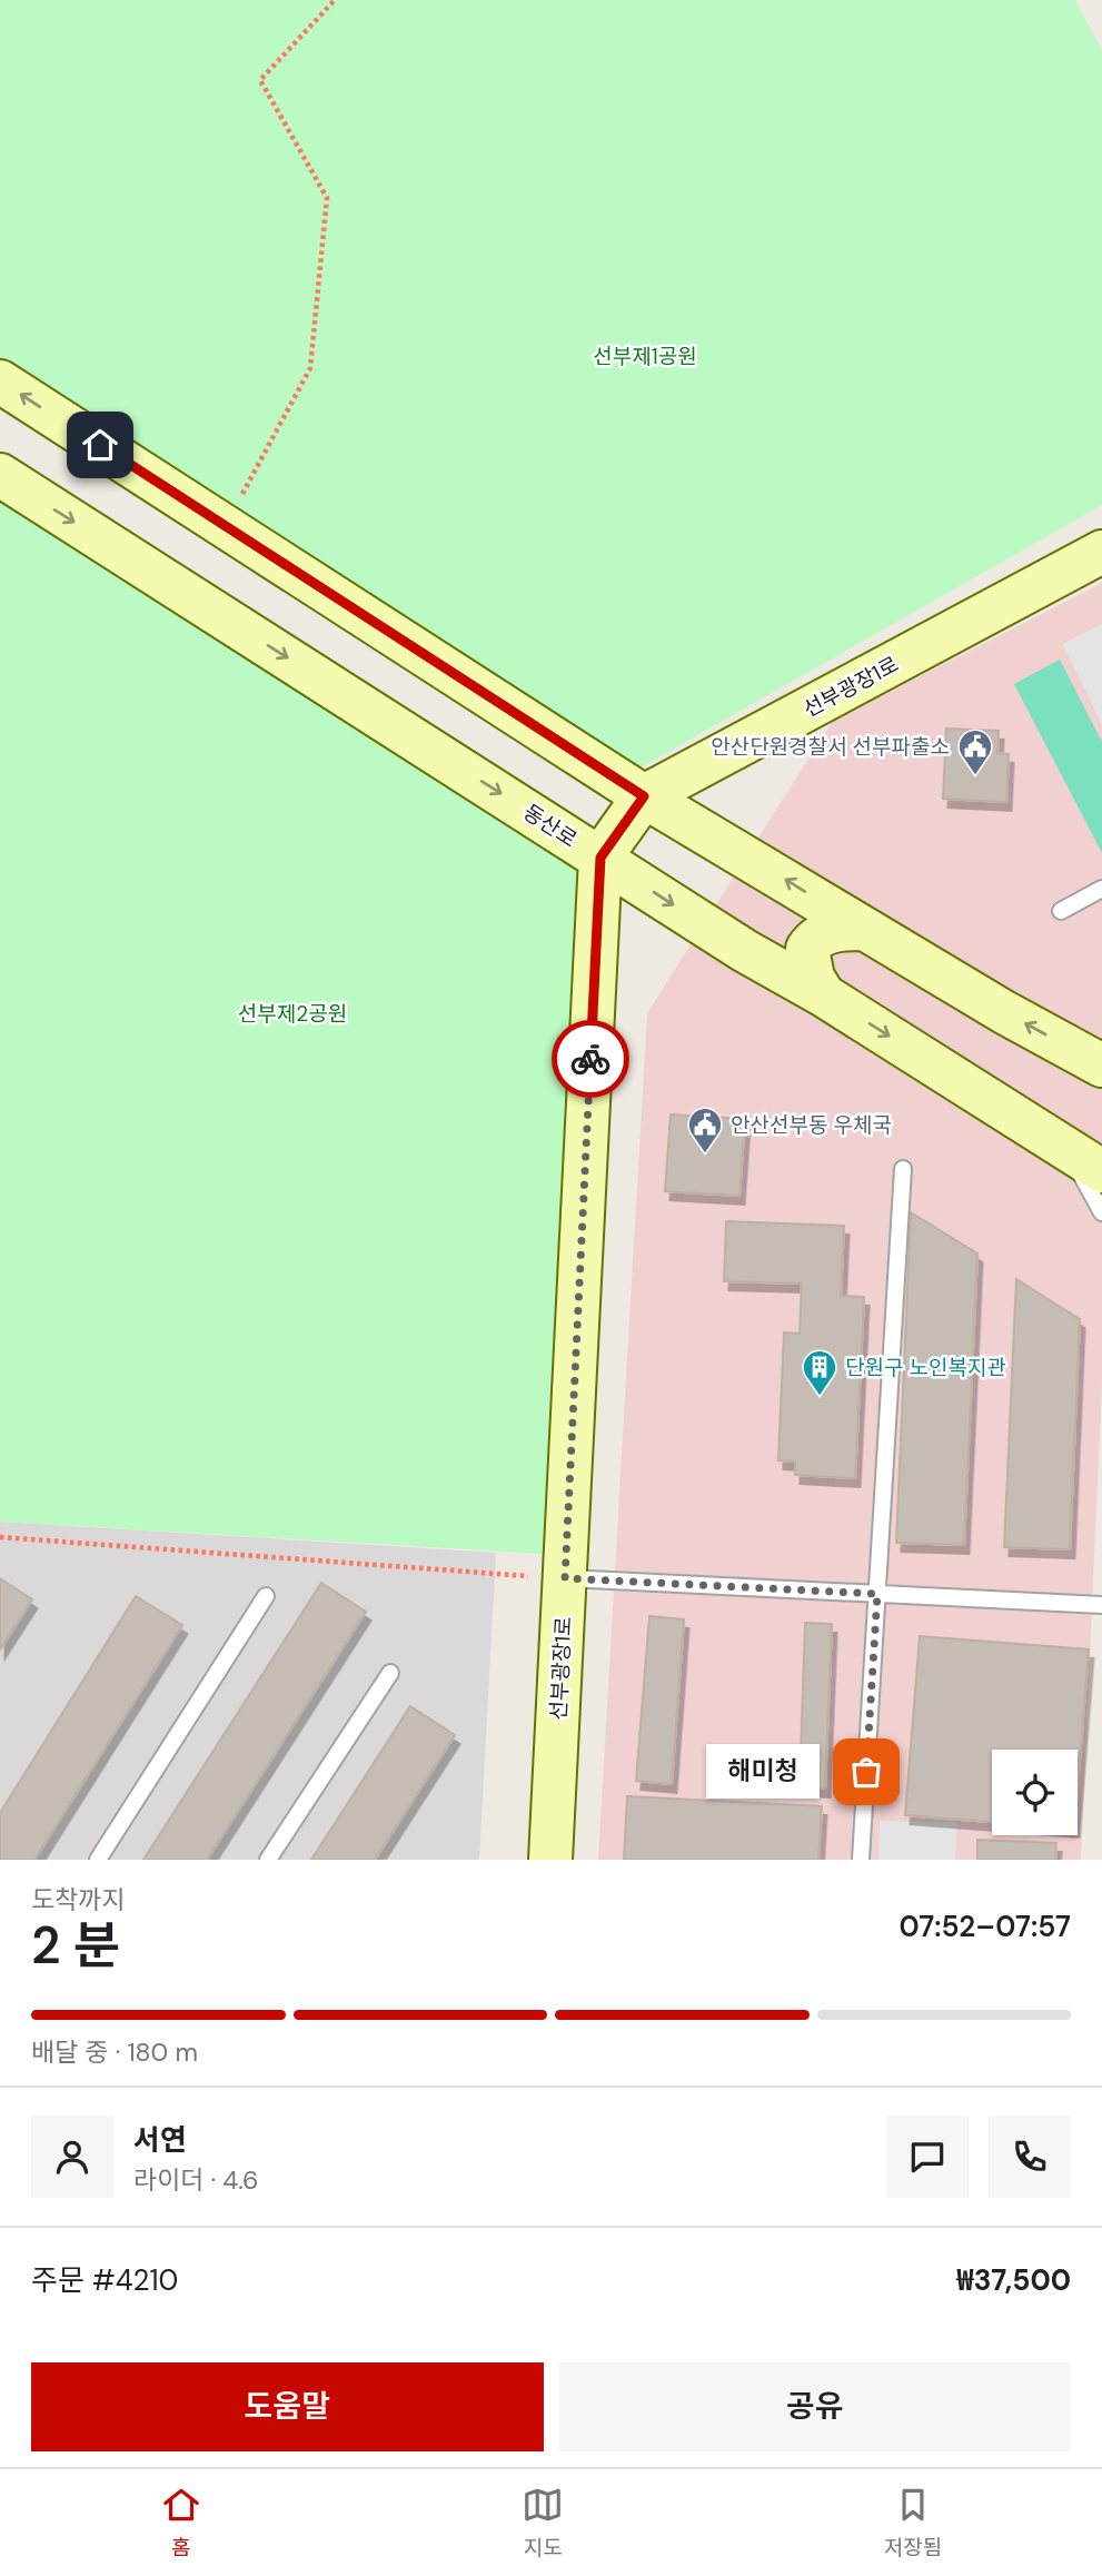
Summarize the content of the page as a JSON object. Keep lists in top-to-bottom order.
{
  "streets": {
    "street": ["선부광장1로", "동산로"]
  },
  "crossings": [
    ["선부광장1로", "동산로"]
  ],
  "parks": ["선부제1공원", "선부제2공원"],
  "places": {
    "public building": ["안산단원경찰서 선부파출소", "안산선부동 우체국"],
    "building": ["단원구 노인복지관"],
    "other": ["해미청"]
  },
  "page": {
    "bubble": "해미청",
    "heading": ["2 분", "도착까지", "07:52–07:57"],
    "panel": [
      "서연",
      "라이더 · 4.6",
      "주문 #4210",
      "₩37,500"
    ],
    "bar": "배달 중 · 180 m",
    "buttons": ["도움말", "공유"],
    "tabs": ["홈", "지도", "저장됨"]
  }
}
